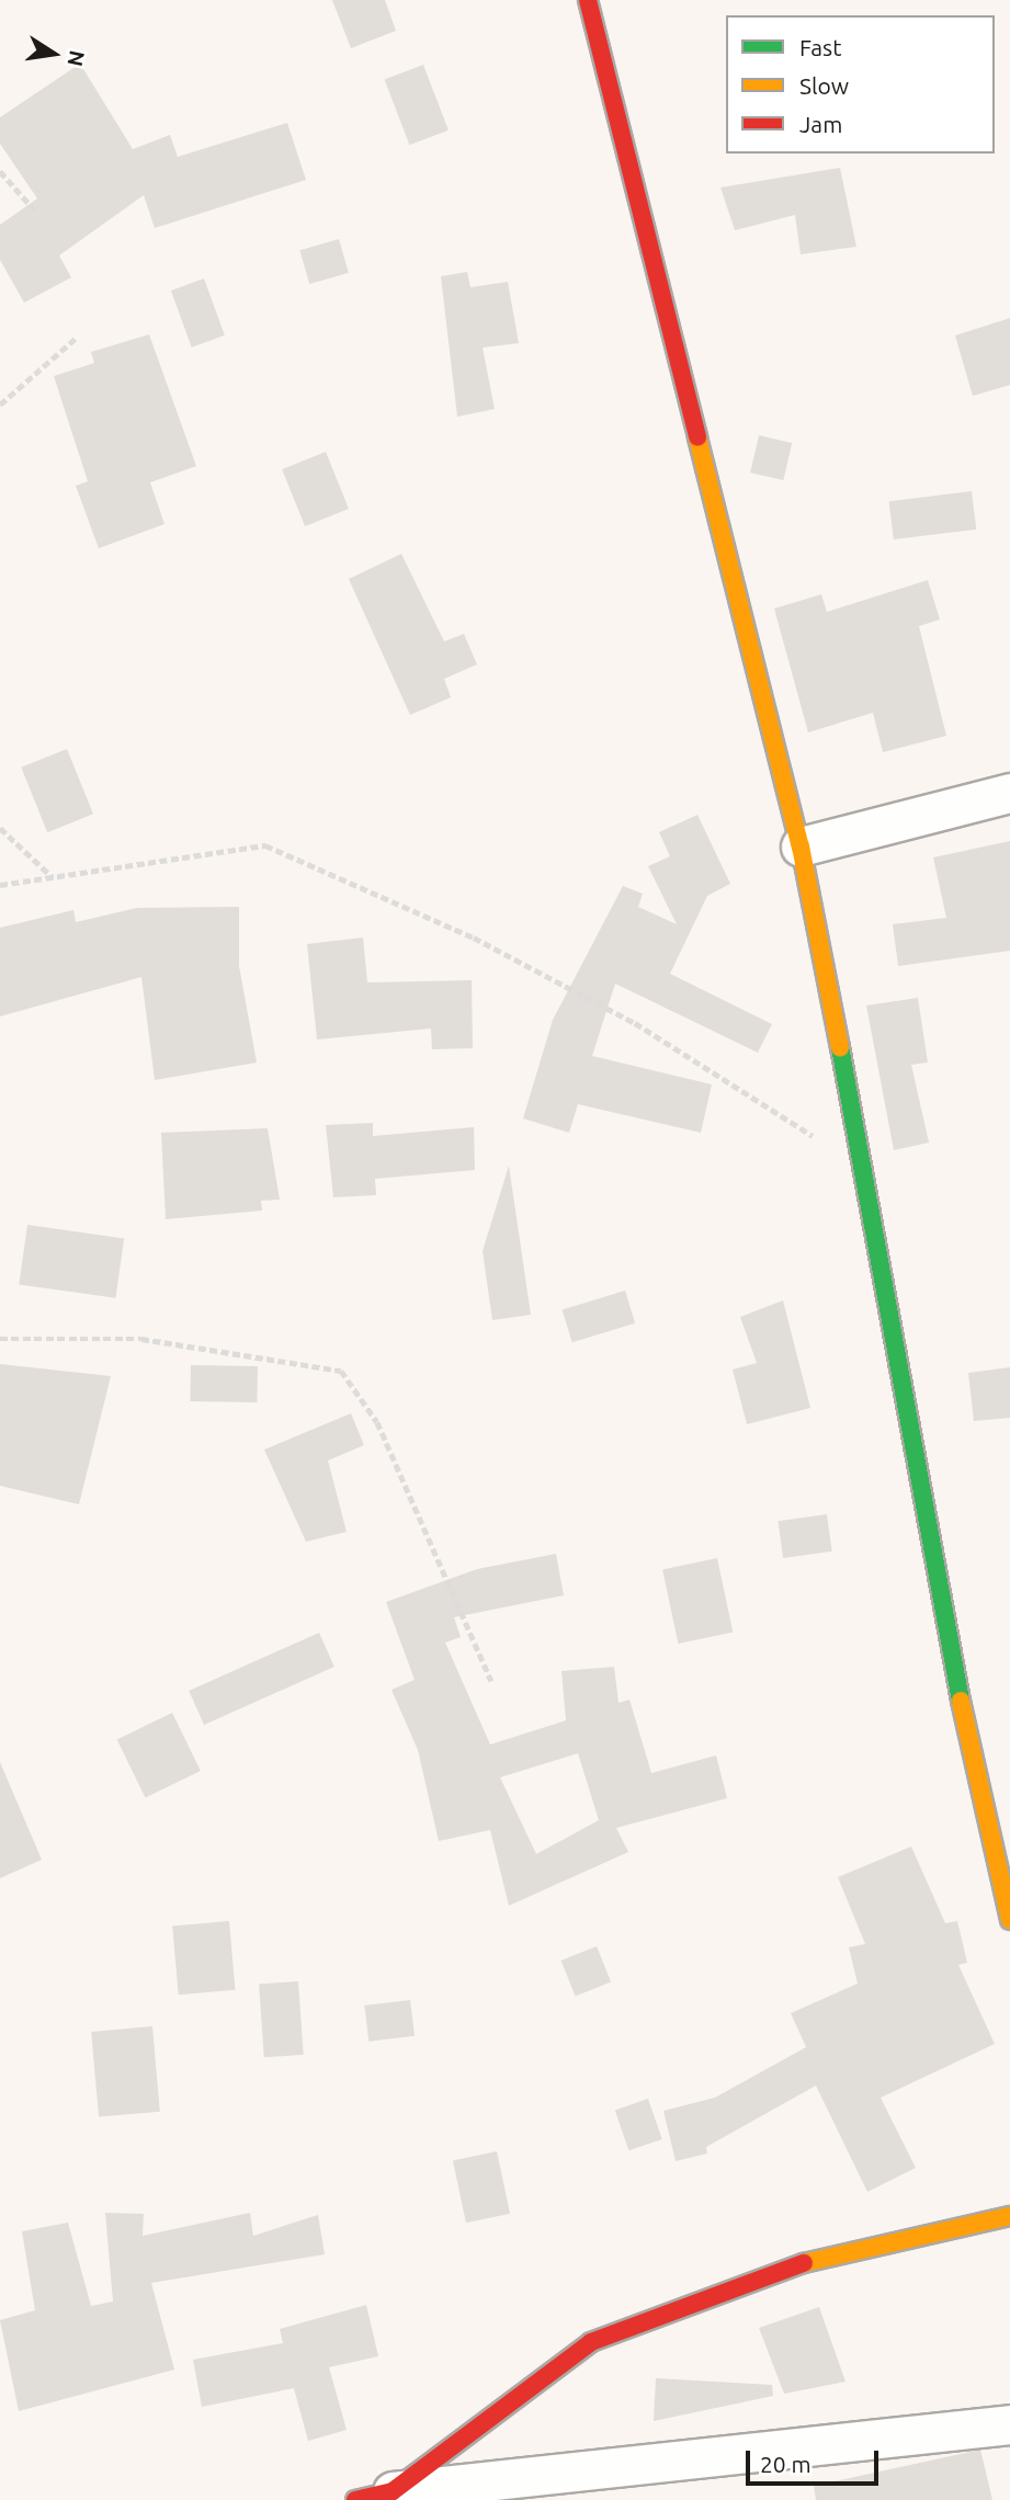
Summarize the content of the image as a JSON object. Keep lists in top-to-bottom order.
{
  "legend": ["Fast", "Slow", "Jam"],
  "scale_bar": "20 m",
  "north": "right"
}
